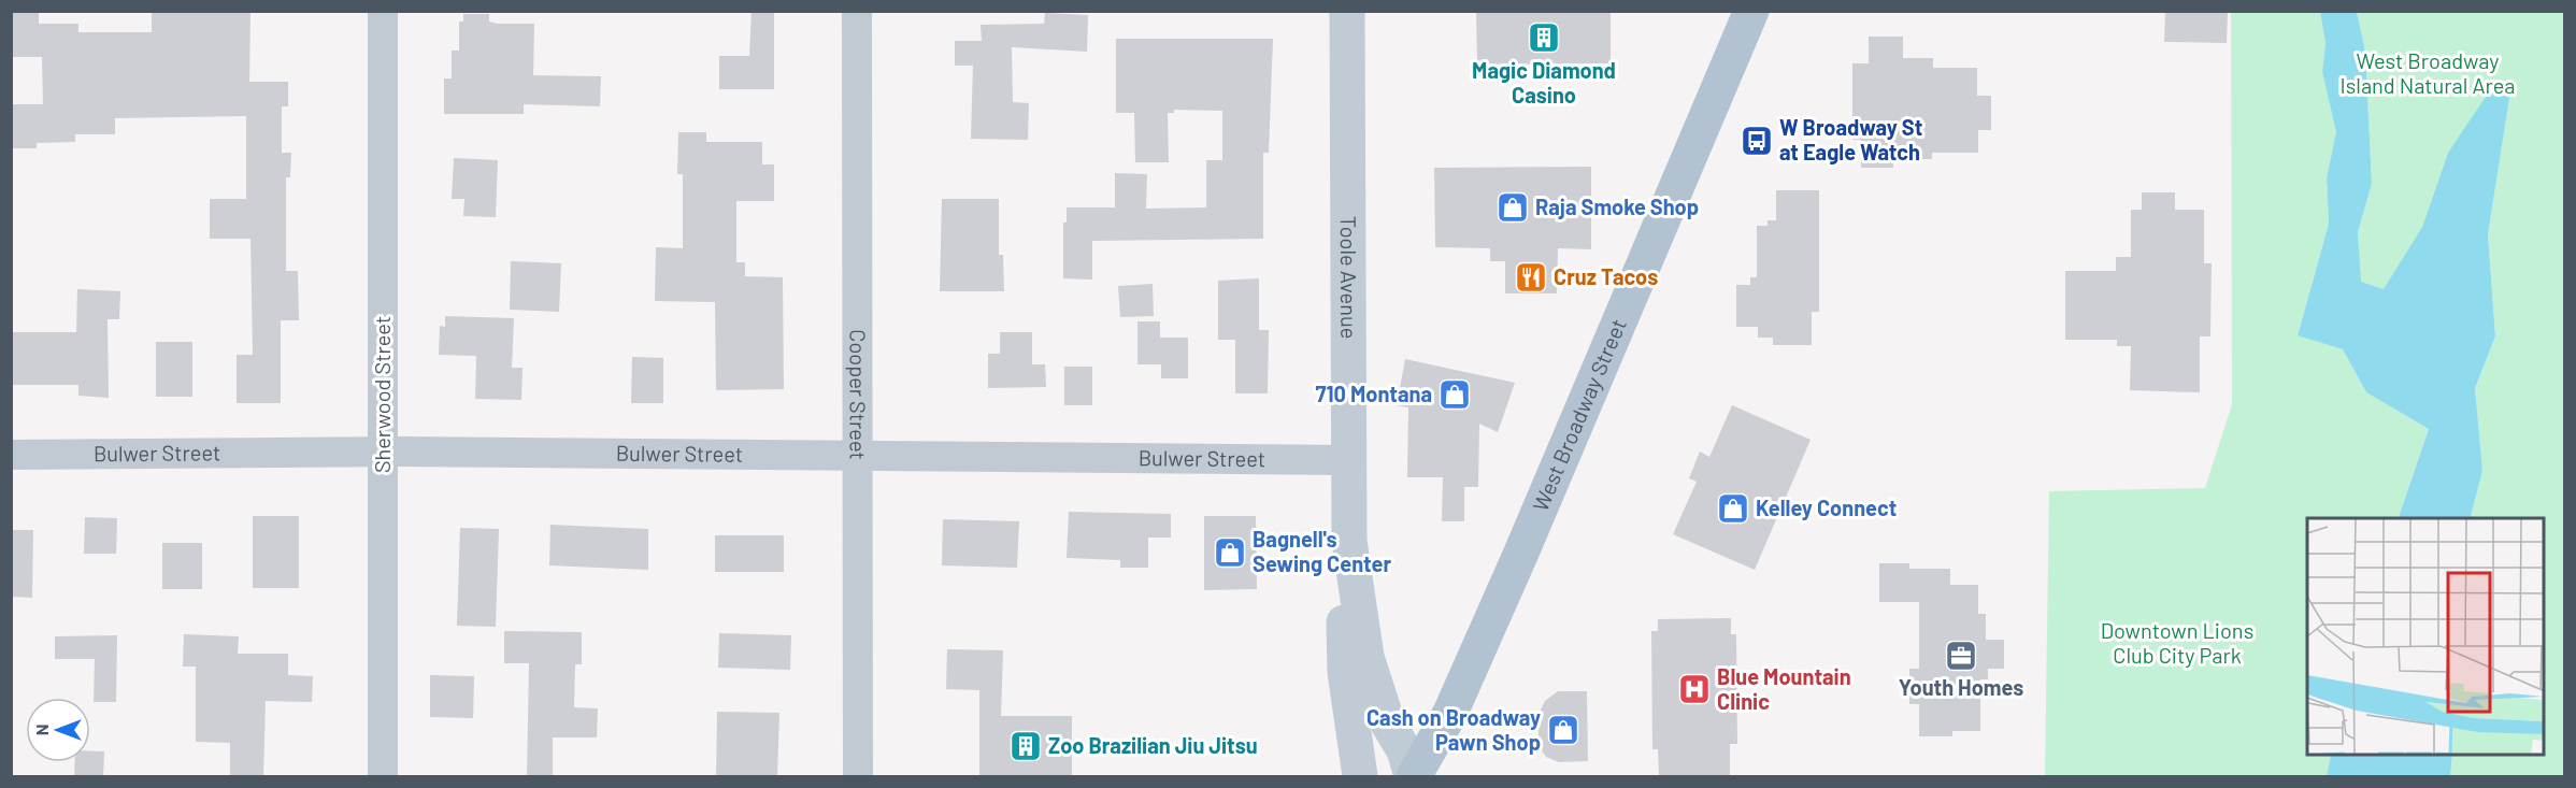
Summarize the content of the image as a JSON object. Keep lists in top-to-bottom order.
{
  "streets": {
    "main road": ["Toole Avenue", "West Broadway Street"],
    "street": ["Cooper Street", "Sherwood Street", "Bulwer Street"]
  },
  "crossings": [
    ["Toole Avenue", "West Broadway Street"],
    ["Toole Avenue", "Bulwer Street"],
    ["Cooper Street", "Bulwer Street"],
    ["Sherwood Street", "Bulwer Street"]
  ],
  "parks": ["West Broadway Island Natural Area", "Downtown Lions Club City Park"],
  "places": {
    "building": ["Magic Diamond Casino", "Zoo Brazilian Jiu Jitsu"],
    "bus stop": ["W Broadway St at Eagle Watch"],
    "shop": [
      "Raja Smoke Shop",
      "710 Montana",
      "Kelley Connect",
      "Bagnell's Sewing Center",
      "Cash on Broadway Pawn Shop"
    ],
    "restaurant": ["Cruz Tacos"],
    "office": ["Youth Homes"],
    "hospital": ["Blue Mountain Clinic"]
  },
  "north": "left"
}
